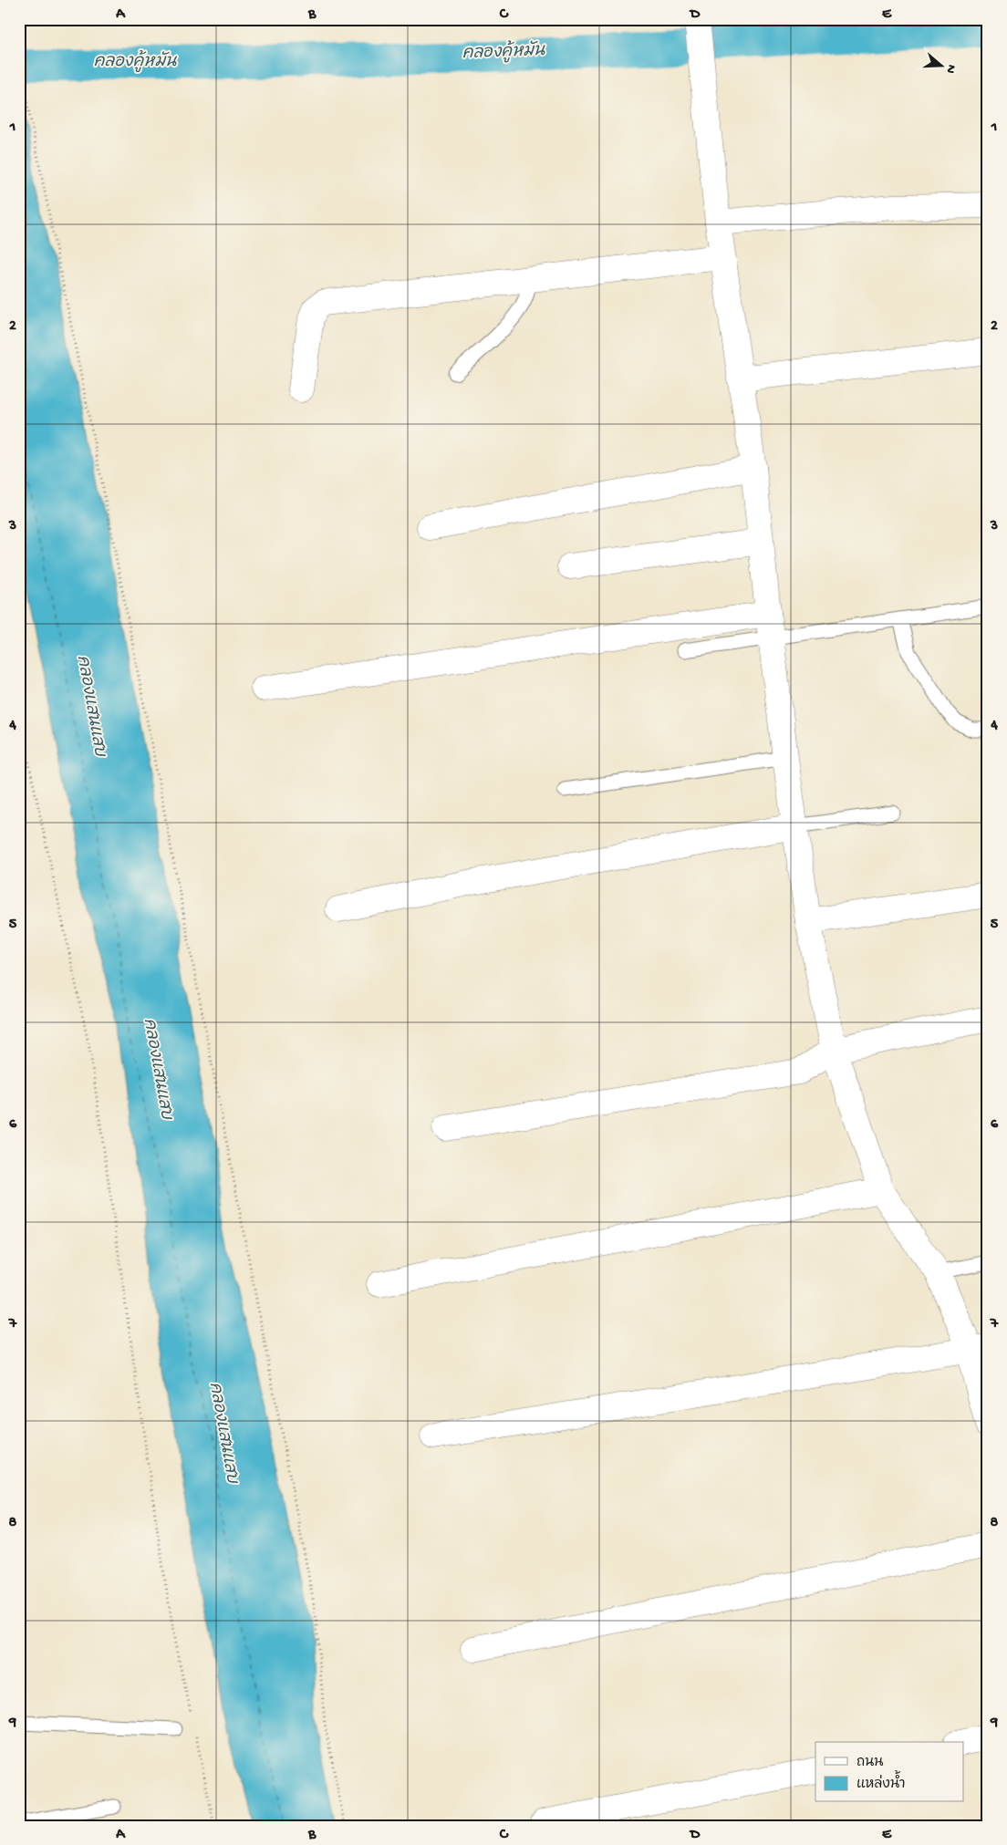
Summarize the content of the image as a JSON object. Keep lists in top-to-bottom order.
{
  "water": ["คลองคู้หมัน", "คลองแสนแสบ"],
  "legend": ["ถนน", "แหล่งน้ำ"],
  "north": "right",
  "grid": {
    "columns": [
      "A",
      "B",
      "C",
      "D",
      "E"
    ],
    "rows": [
      "1",
      "2",
      "3",
      "4",
      "5",
      "6",
      "7",
      "8",
      "9"
    ]
  }
}
